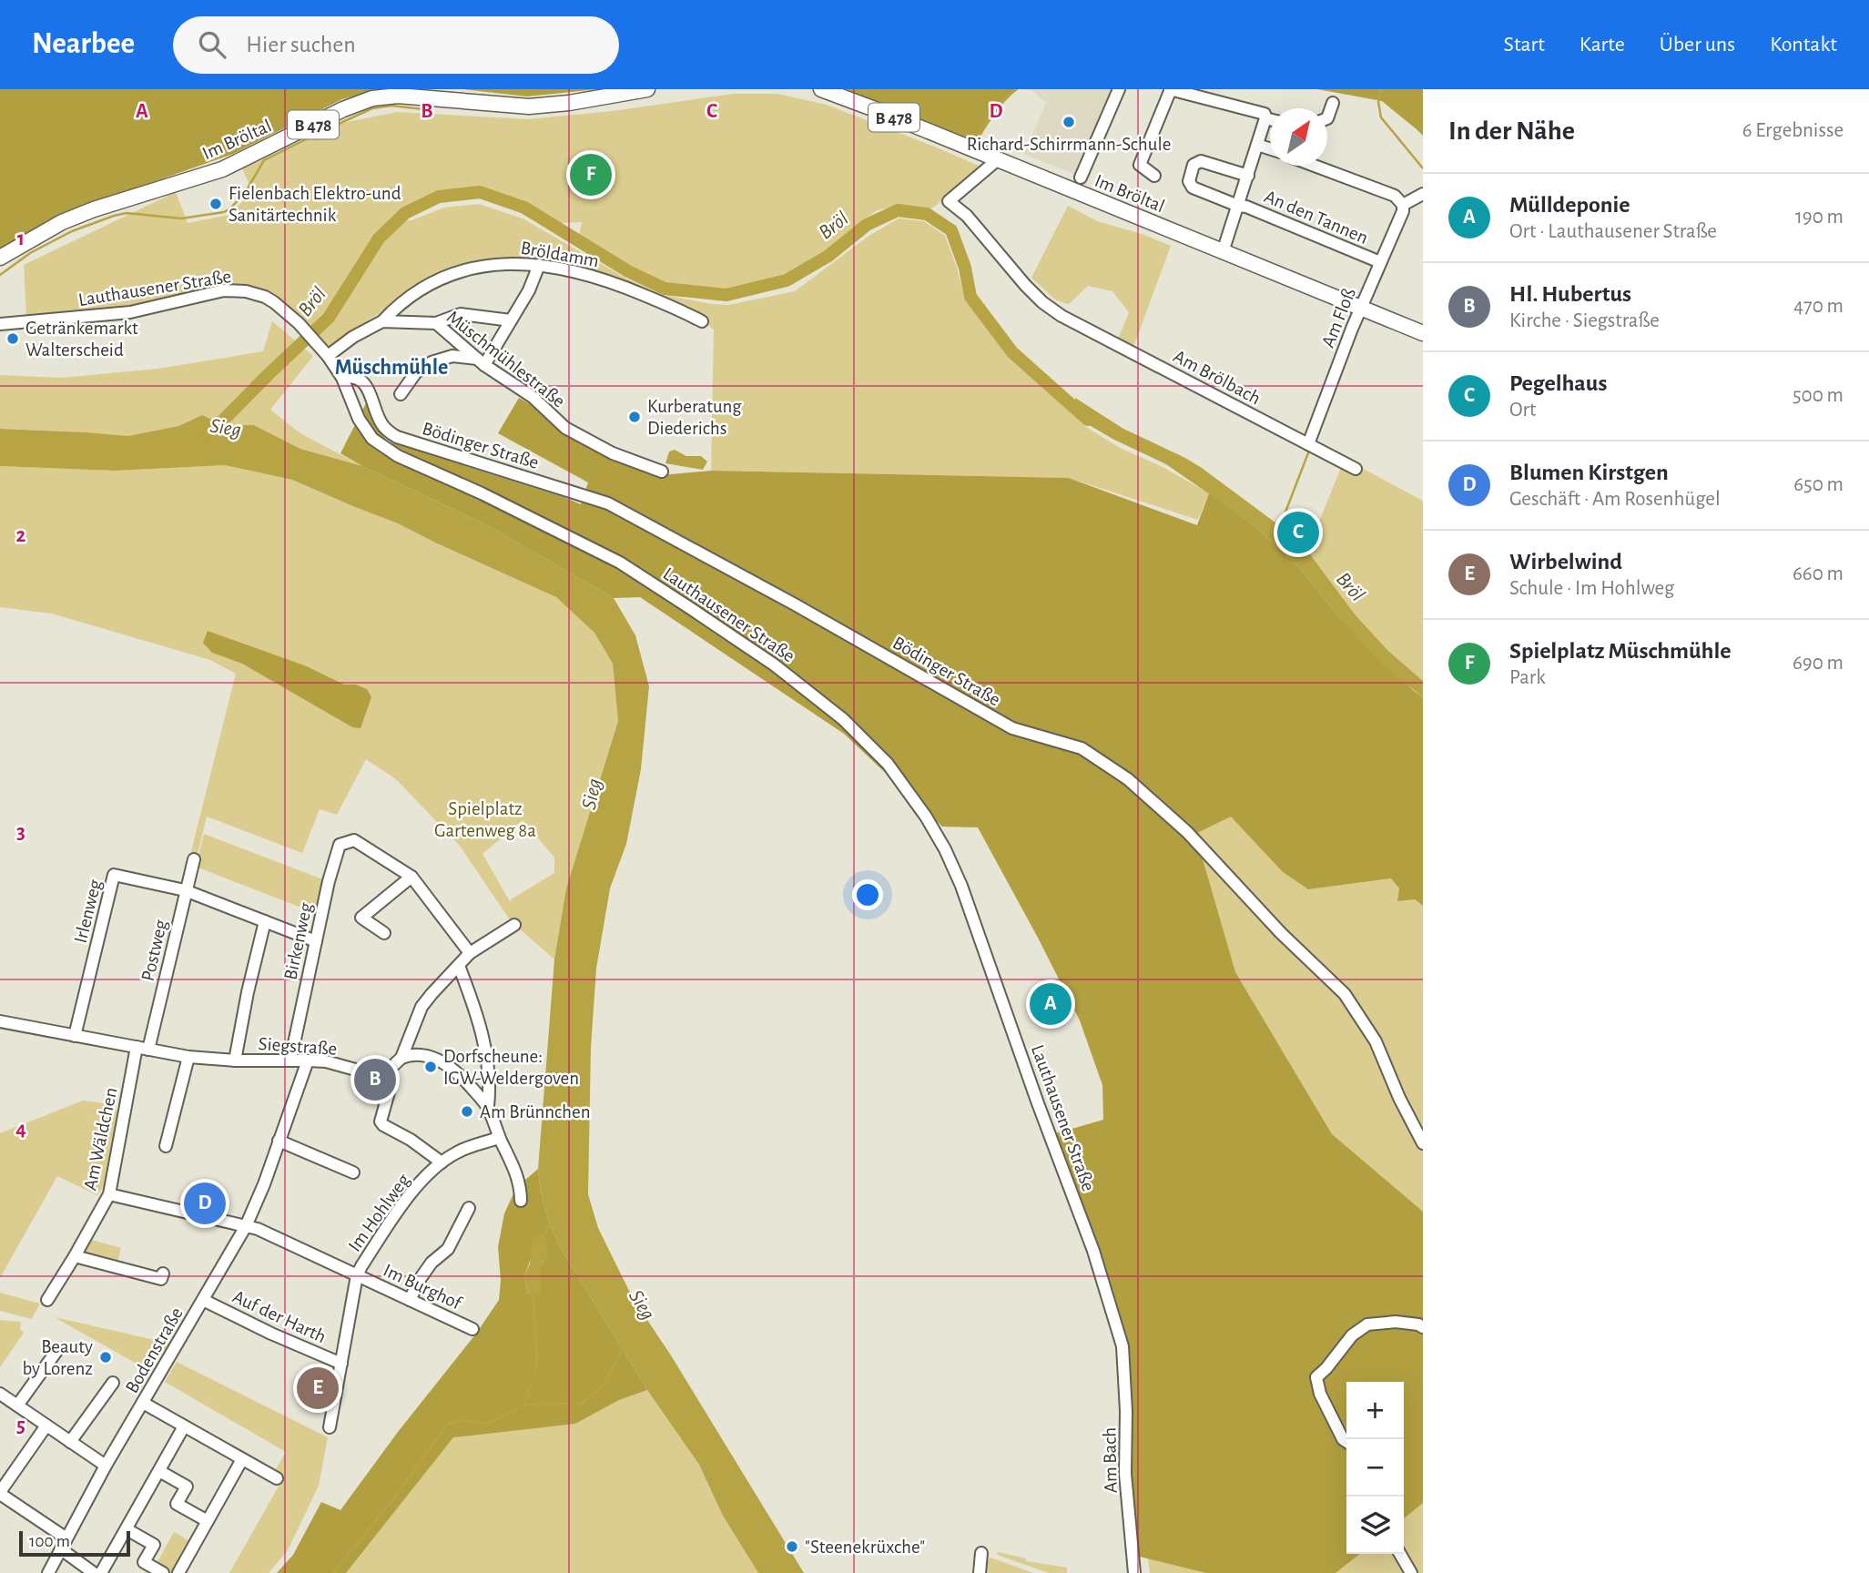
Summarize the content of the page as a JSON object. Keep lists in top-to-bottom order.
{
  "streets": {
    "main road": ["B 478", "Im Bröltal"],
    "street": [
      "An den Tannen",
      "Bröldamm",
      "Lauthausener Straße",
      "Am Floß",
      "Müschmühlestraße",
      "Am Brölbach",
      "Bödinger Straße",
      "Irlenweg",
      "Birkenweg",
      "Postweg",
      "Siegstraße",
      "Am Wäldchen",
      "Im Hohlweg",
      "Im Burghof",
      "Auf der Harth",
      "Bodenstraße",
      "Am Bach"
    ]
  },
  "crossings": [
    ["Im Bröltal", "Am Floß"],
    ["Im Bröltal", "Am Brölbach"],
    ["An den Tannen", "Am Floß"],
    ["Bröldamm", "Müschmühlestraße"],
    ["Lauthausener Straße", "Müschmühlestraße"],
    ["Lauthausener Straße", "Bödinger Straße"],
    ["Lauthausener Straße", "Am Bach"],
    ["Am Floß", "Am Brölbach"],
    ["Irlenweg", "Birkenweg"],
    ["Irlenweg", "Postweg"],
    ["Irlenweg", "Siegstraße"],
    ["Birkenweg", "Siegstraße"],
    ["Postweg", "Siegstraße"],
    ["Siegstraße", "Am Wäldchen"],
    ["Siegstraße", "Bodenstraße"],
    ["Am Wäldchen", "Im Burghof"],
    ["Im Hohlweg", "Im Burghof"],
    ["Im Hohlweg", "Auf der Harth"],
    ["Im Burghof", "Bodenstraße"],
    ["Auf der Harth", "Bodenstraße"]
  ],
  "districts": ["Müschmühle"],
  "water": ["Bröl", "Sieg"],
  "parks": ["Spielplatz Gartenweg 8a"],
  "places": [
    "Richard-Schirrmann-Schule",
    "Fielenbach Elektro-und Sanitärtechnik",
    "Getränkemarkt Walterscheid",
    "Kurberatung Diederichs",
    "Dorfscheune: IGW-Weldergoven",
    "Am Brünnchen",
    "Beauty by Lorenz",
    "\"Steenekrüxche\""
  ],
  "scale_bar": "100 m",
  "north": "top right",
  "page": {
    "header": "Nearbee",
    "search": "Hier suchen",
    "nav": [
      "Start",
      "Karte",
      "Über uns",
      "Kontakt"
    ],
    "heading": ["In der Nähe", "6 Ergebnisse"],
    "pins": [
      "F",
      "C",
      "A",
      "B",
      "D",
      "E"
    ],
    "list": [
      {
        "mark": "A",
        "name": "Mülldeponie",
        "note": "Ort · Lauthausener Straße",
        "value": "190 m"
      },
      {
        "mark": "B",
        "name": "Hl. Hubertus",
        "note": "Kirche · Siegstraße",
        "value": "470 m"
      },
      {
        "mark": "C",
        "name": "Pegelhaus",
        "note": "Ort",
        "value": "500 m"
      },
      {
        "mark": "D",
        "name": "Blumen Kirstgen",
        "note": "Geschäft · Am Rosenhügel",
        "value": "650 m"
      },
      {
        "mark": "E",
        "name": "Wirbelwind",
        "note": "Schule · Im Hohlweg",
        "value": "660 m"
      },
      {
        "mark": "F",
        "name": "Spielplatz Müschmühle",
        "note": "Park",
        "value": "690 m"
      }
    ],
    "map_buttons": ["+", "−"],
    "scale": "100 m"
  },
  "grid": {
    "columns": [
      "A",
      "B",
      "C",
      "D"
    ],
    "rows": [
      "1",
      "2",
      "3",
      "4",
      "5"
    ]
  }
}
